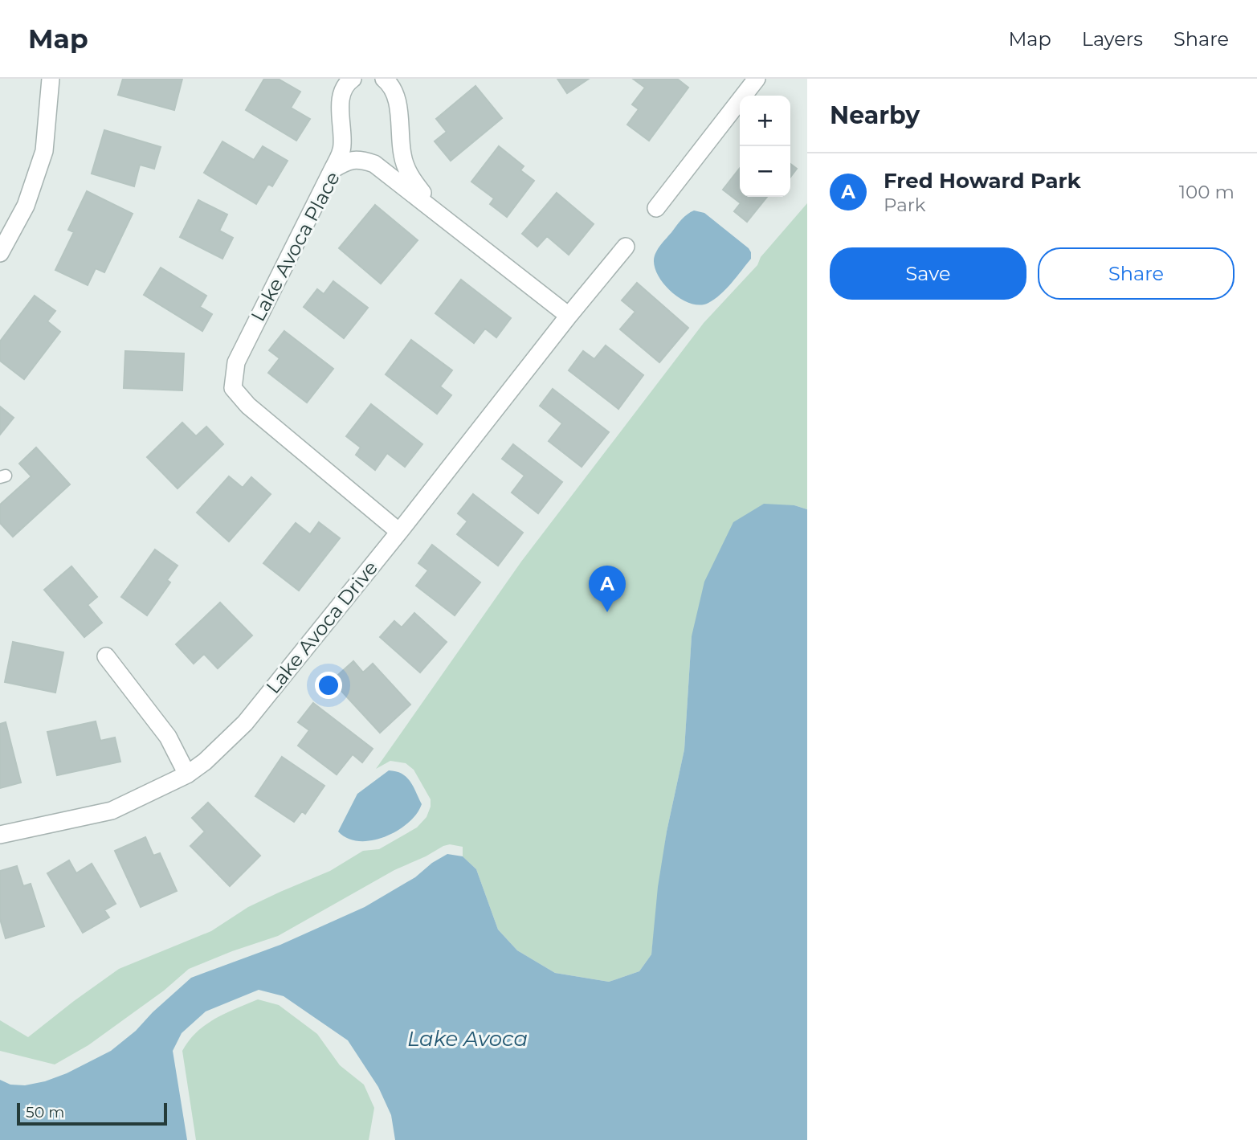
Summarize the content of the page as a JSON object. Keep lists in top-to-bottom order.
{
  "streets": {
    "street": ["Lake Avoca Place", "Lake Avoca Drive"]
  },
  "crossings": [
    ["Lake Avoca Place", "Lake Avoca Drive"]
  ],
  "water": ["Lake Avoca"],
  "scale_bar": "50 m",
  "page": {
    "header": "Map",
    "nav": ["Map", "Layers", "Share"],
    "heading": "Nearby",
    "map_buttons": ["+", "−"],
    "list": [
      {
        "mark": "A",
        "name": "Fred Howard Park",
        "note": "Park",
        "value": "100 m"
      }
    ],
    "buttons": ["Save", "Share"],
    "pins": "A",
    "scale": "50 m"
  }
}
